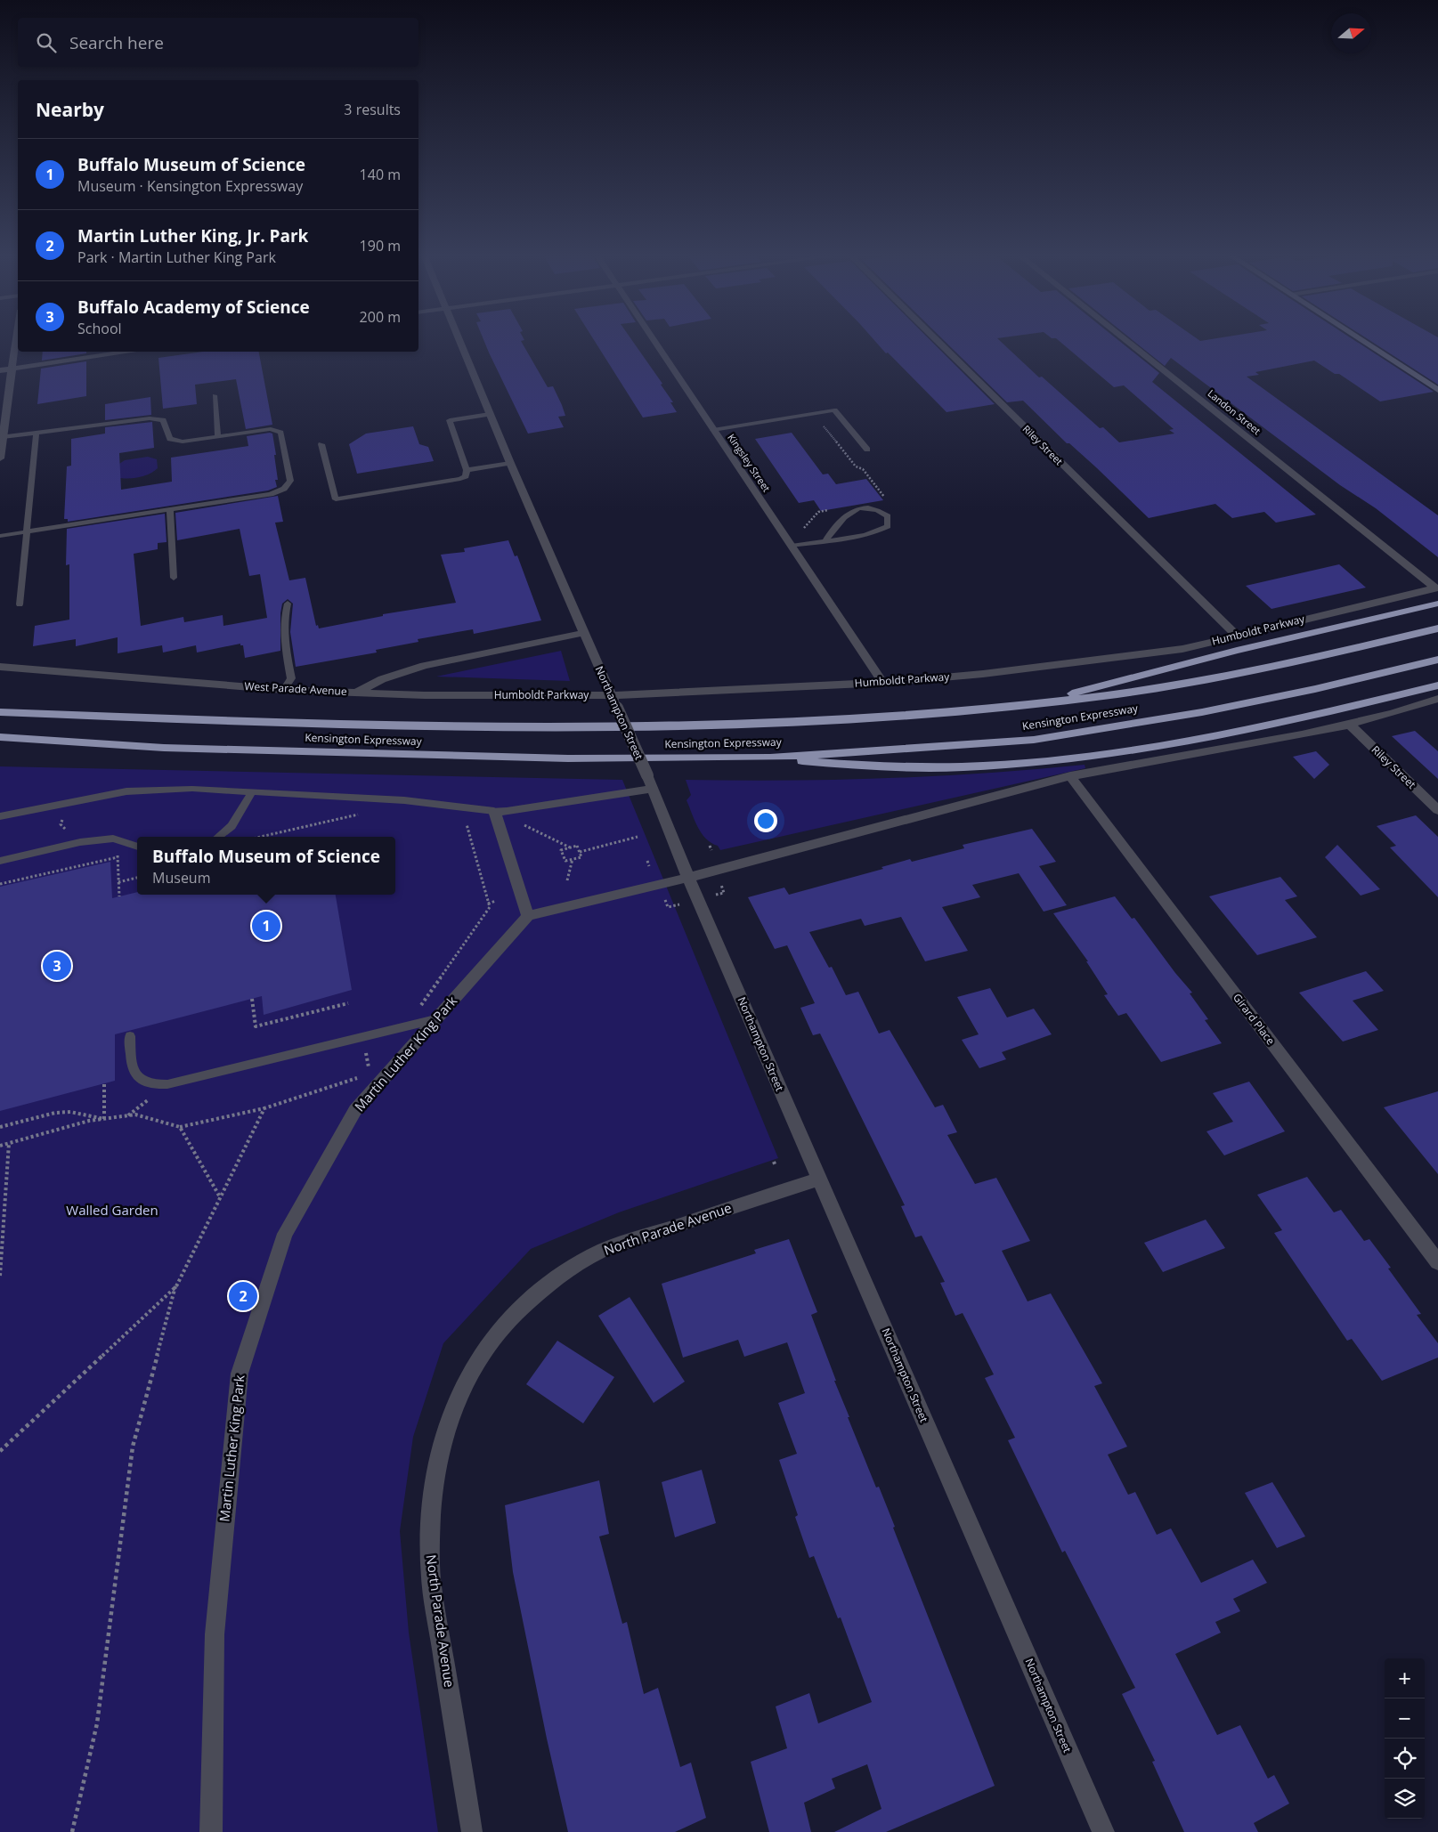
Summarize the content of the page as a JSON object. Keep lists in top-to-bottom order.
{
  "streets": {
    "highway": ["Kensington Expressway"],
    "street": [
      "Landon Street",
      "Riley Street",
      "Kingsley Street",
      "Humboldt Parkway",
      "West Parade Avenue",
      "Northampton Street",
      "Girard Place",
      "Martin Luther King Park",
      "North Parade Avenue"
    ]
  },
  "crossings": [
    ["Landon Street", "Humboldt Parkway"],
    ["Riley Street", "Humboldt Parkway"],
    ["Kingsley Street", "Humboldt Parkway"],
    ["Humboldt Parkway", "West Parade Avenue"],
    ["Humboldt Parkway", "Northampton Street"],
    ["West Parade Avenue", "Northampton Street"],
    ["Northampton Street", "North Parade Avenue"]
  ],
  "parks": ["Walled Garden"],
  "north": "right",
  "page": {
    "search": "Search here",
    "heading": ["Nearby", "3 results"],
    "list": [
      {
        "mark": "1",
        "name": "Buffalo Museum of Science",
        "note": "Museum · Kensington Expressway",
        "value": "140 m"
      },
      {
        "mark": "2",
        "name": "Martin Luther King, Jr. Park",
        "note": "Park · Martin Luther King Park",
        "value": "190 m"
      },
      {
        "mark": "3",
        "name": "Buffalo Academy of Science",
        "note": "School",
        "value": "200 m"
      }
    ],
    "popup": ["Buffalo Museum of Science", "Museum"],
    "pins": ["1", "3", "2"],
    "map_buttons": ["+", "−"]
  }
}
